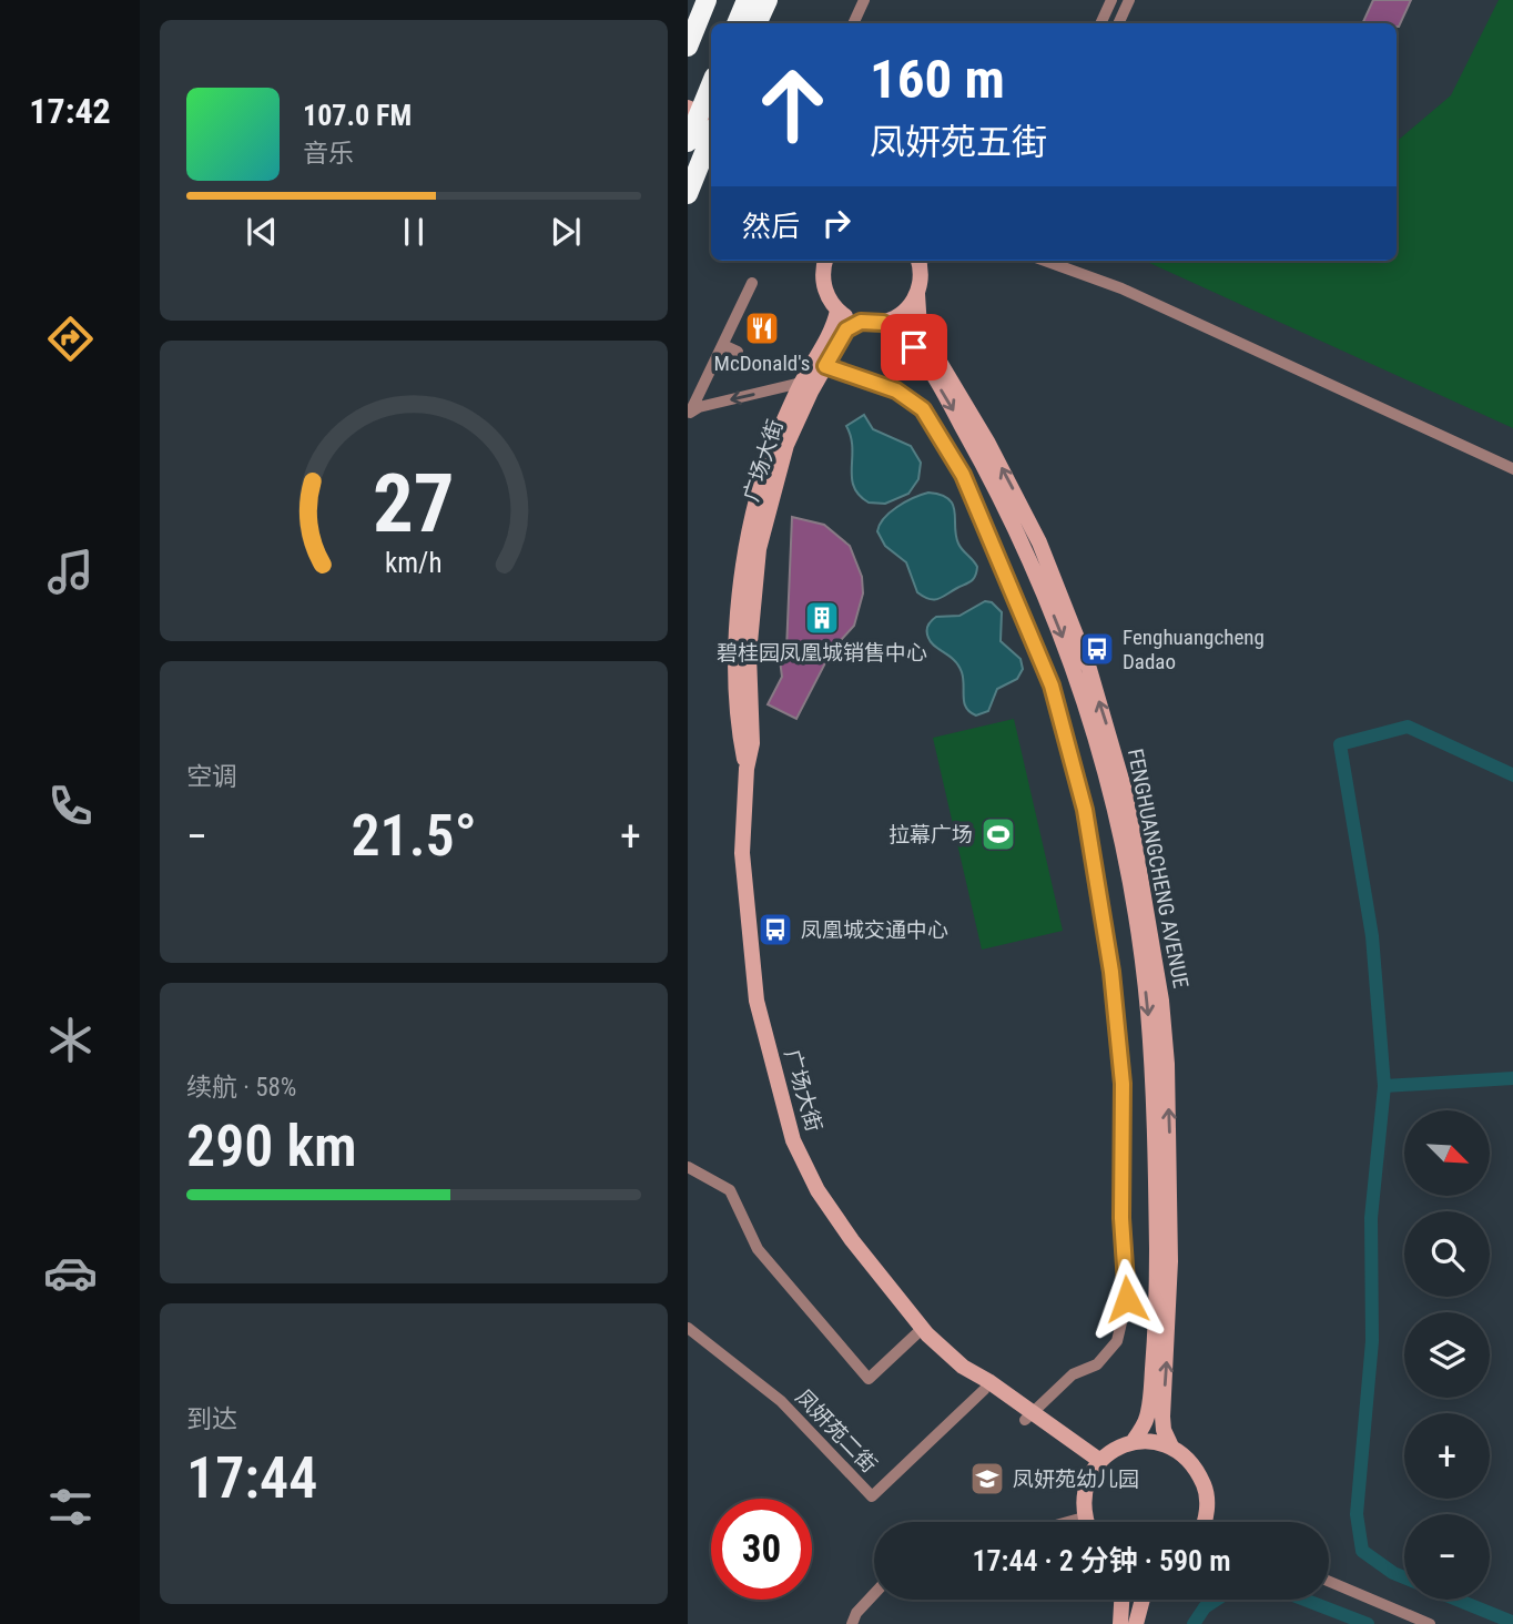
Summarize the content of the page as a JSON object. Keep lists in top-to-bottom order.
{
  "streets": {
    "main road": ["广场大街", "FENGHUANGCHENG AVENUE"],
    "street": ["凤妍苑二街"]
  },
  "crossings": [
    ["广场大街", "凤妍苑二街"]
  ],
  "places": {
    "restaurant": ["McDonald's"],
    "building": ["碧桂园凤凰城销售中心"],
    "bus stop": ["Fenghuangcheng Dadao", "凤凰城交通中心"],
    "sports": ["拉幕广场"],
    "school or university": ["凤妍苑幼儿园"]
  },
  "north": "bottom right",
  "page": {
    "tabs": "17:42",
    "turn": ["160 m", "凤妍苑五街"],
    "song": ["107.0 FM", "音乐"],
    "then": "然后",
    "tile": [
      "空调",
      ["续航 · 58%", "290 km"],
      ["到达", "17:44"]
    ],
    "heat": ["−", "21.5°", "+"],
    "map_buttons": ["+", "−"],
    "limit": "30",
    "trip": "17:44 · 2 分钟 · 590 m",
    "gauge": ["27", "km/h"]
  }
}
